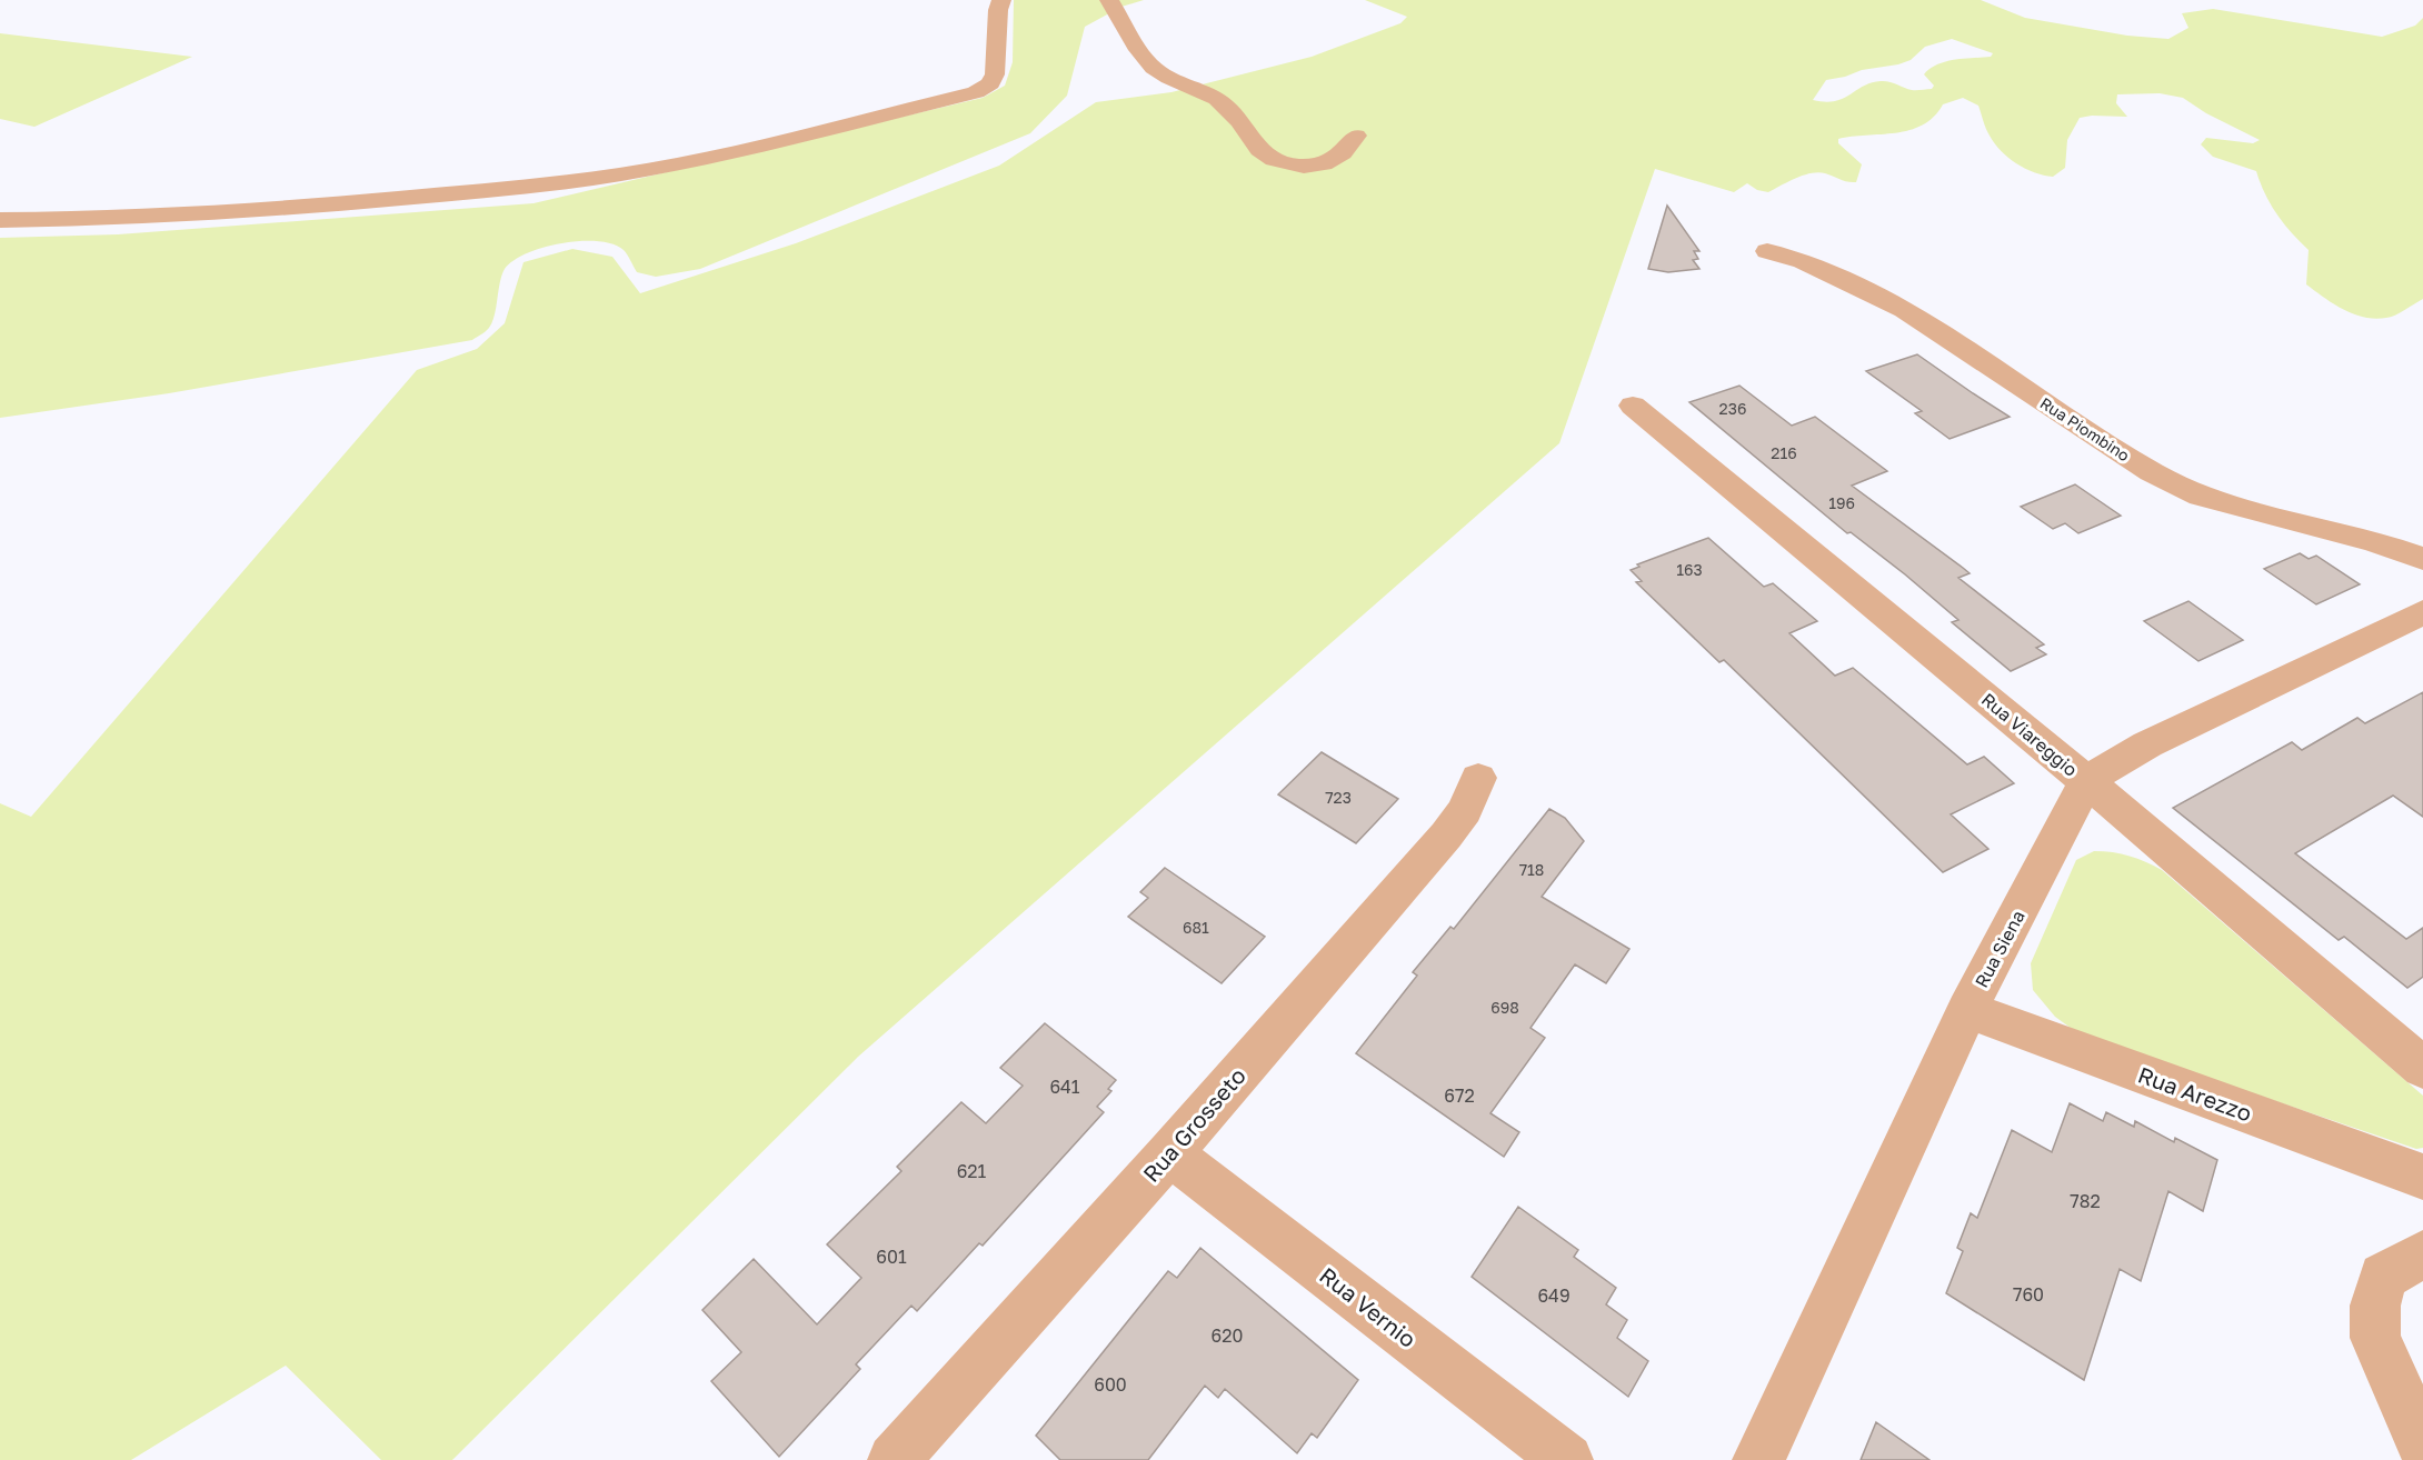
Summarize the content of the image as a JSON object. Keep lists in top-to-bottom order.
{
  "streets": {
    "street": [
      "Rua Piombino",
      "Rua Viareggio",
      "Rua Siena",
      "Rua Arezzo",
      "Rua Grosseto",
      "Rua Vernio"
    ]
  },
  "crossings": [
    ["Rua Viareggio", "Rua Siena"],
    ["Rua Siena", "Rua Arezzo"],
    ["Rua Grosseto", "Rua Vernio"]
  ],
  "house_numbers": [
    "236",
    "216",
    "196",
    "163",
    "723",
    "718",
    "681",
    "698",
    "641",
    "672",
    "621",
    "782",
    "601",
    "760",
    "649",
    "620",
    "600"
  ]
}
